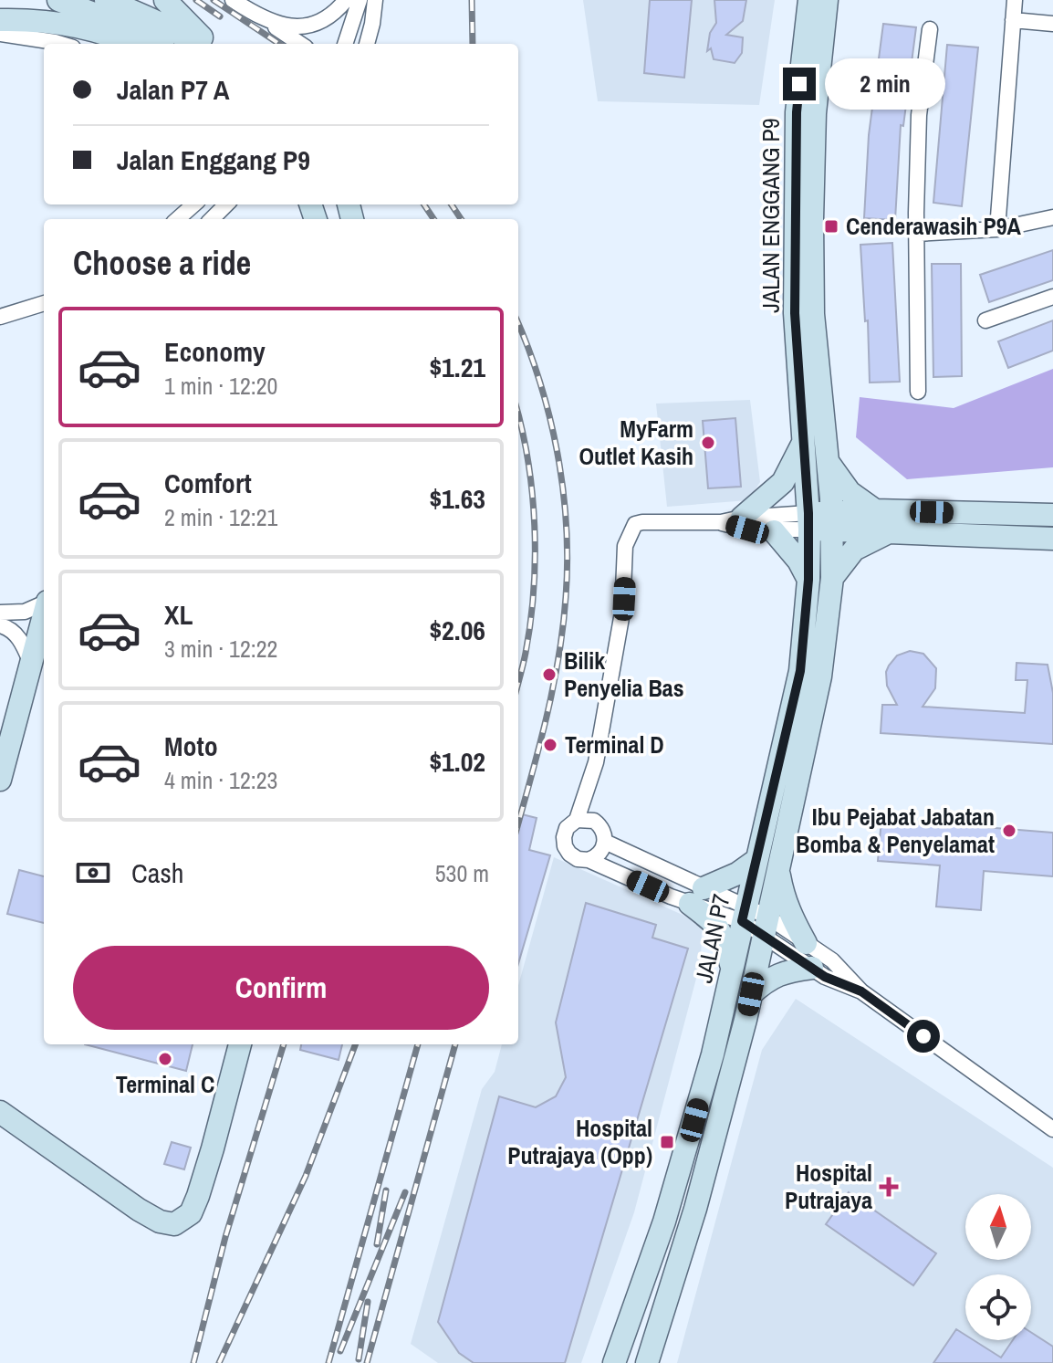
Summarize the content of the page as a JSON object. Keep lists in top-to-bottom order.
{
  "streets": {
    "main road": ["JALAN ENGGANG P9", "JALAN P7"]
  },
  "crossings": [
    ["JALAN ENGGANG P9", "JALAN P7"]
  ],
  "places": {
    "transit": ["Cenderawasih P9A", "Hospital Putrajaya (Opp)"],
    "other": [
      "MyFarm Outlet Kasih",
      "Bilik Penyelia Bas",
      "Terminal D",
      "Ibu Pejabat Jabatan Bomba & Penyelamat",
      "Terminal C"
    ],
    "health": ["Hospital Putrajaya"]
  },
  "north": "top",
  "page": {
    "banner": ["Jalan P7 A", "Jalan Enggang P9"],
    "bubble": "2 min",
    "heading": "Choose a ride",
    "list": [
      {
        "name": "Economy",
        "note": "1 min · 12:20",
        "value": "$1.21"
      },
      {
        "name": "Comfort",
        "note": "2 min · 12:21",
        "value": "$1.63"
      },
      {
        "name": "XL",
        "note": "3 min · 12:22",
        "value": "$2.06"
      },
      {
        "name": "Moto",
        "note": "4 min · 12:23",
        "value": "$1.02"
      }
    ],
    "pay": ["Cash", "530 m"],
    "buttons": "Confirm"
  }
}
